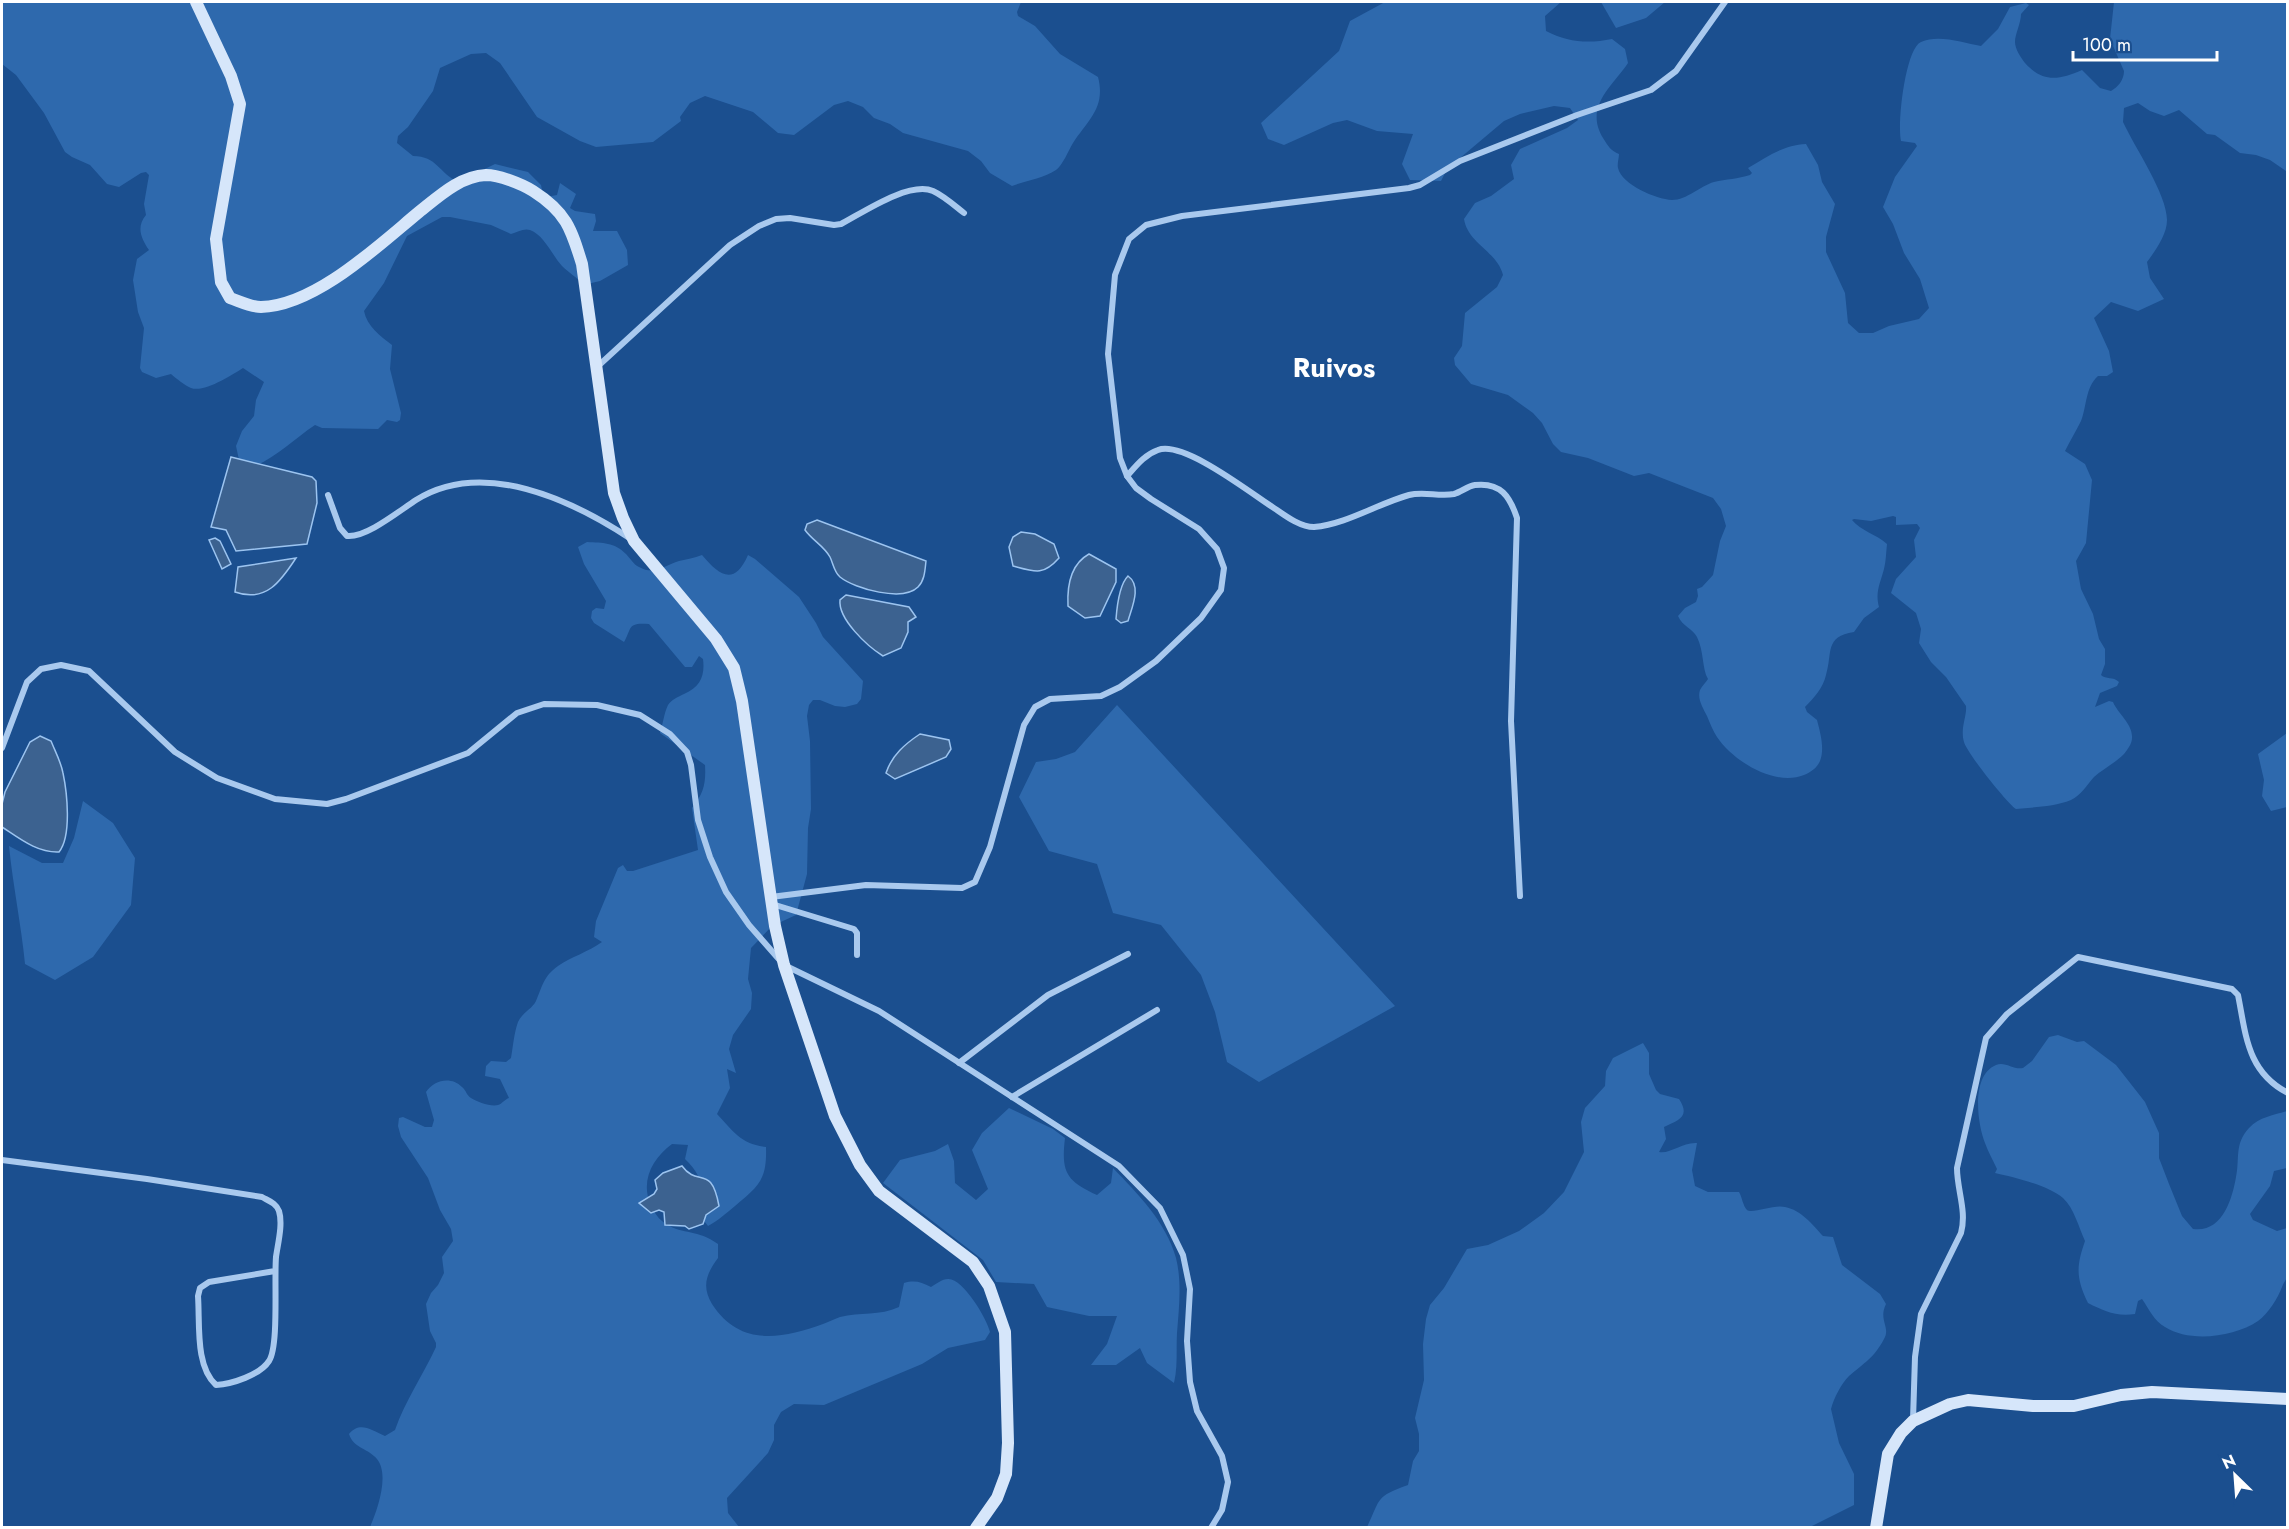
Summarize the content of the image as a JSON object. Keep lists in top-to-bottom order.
{
  "districts": ["Ruivos"],
  "scale_bar": "100 m",
  "north": "top left"
}
